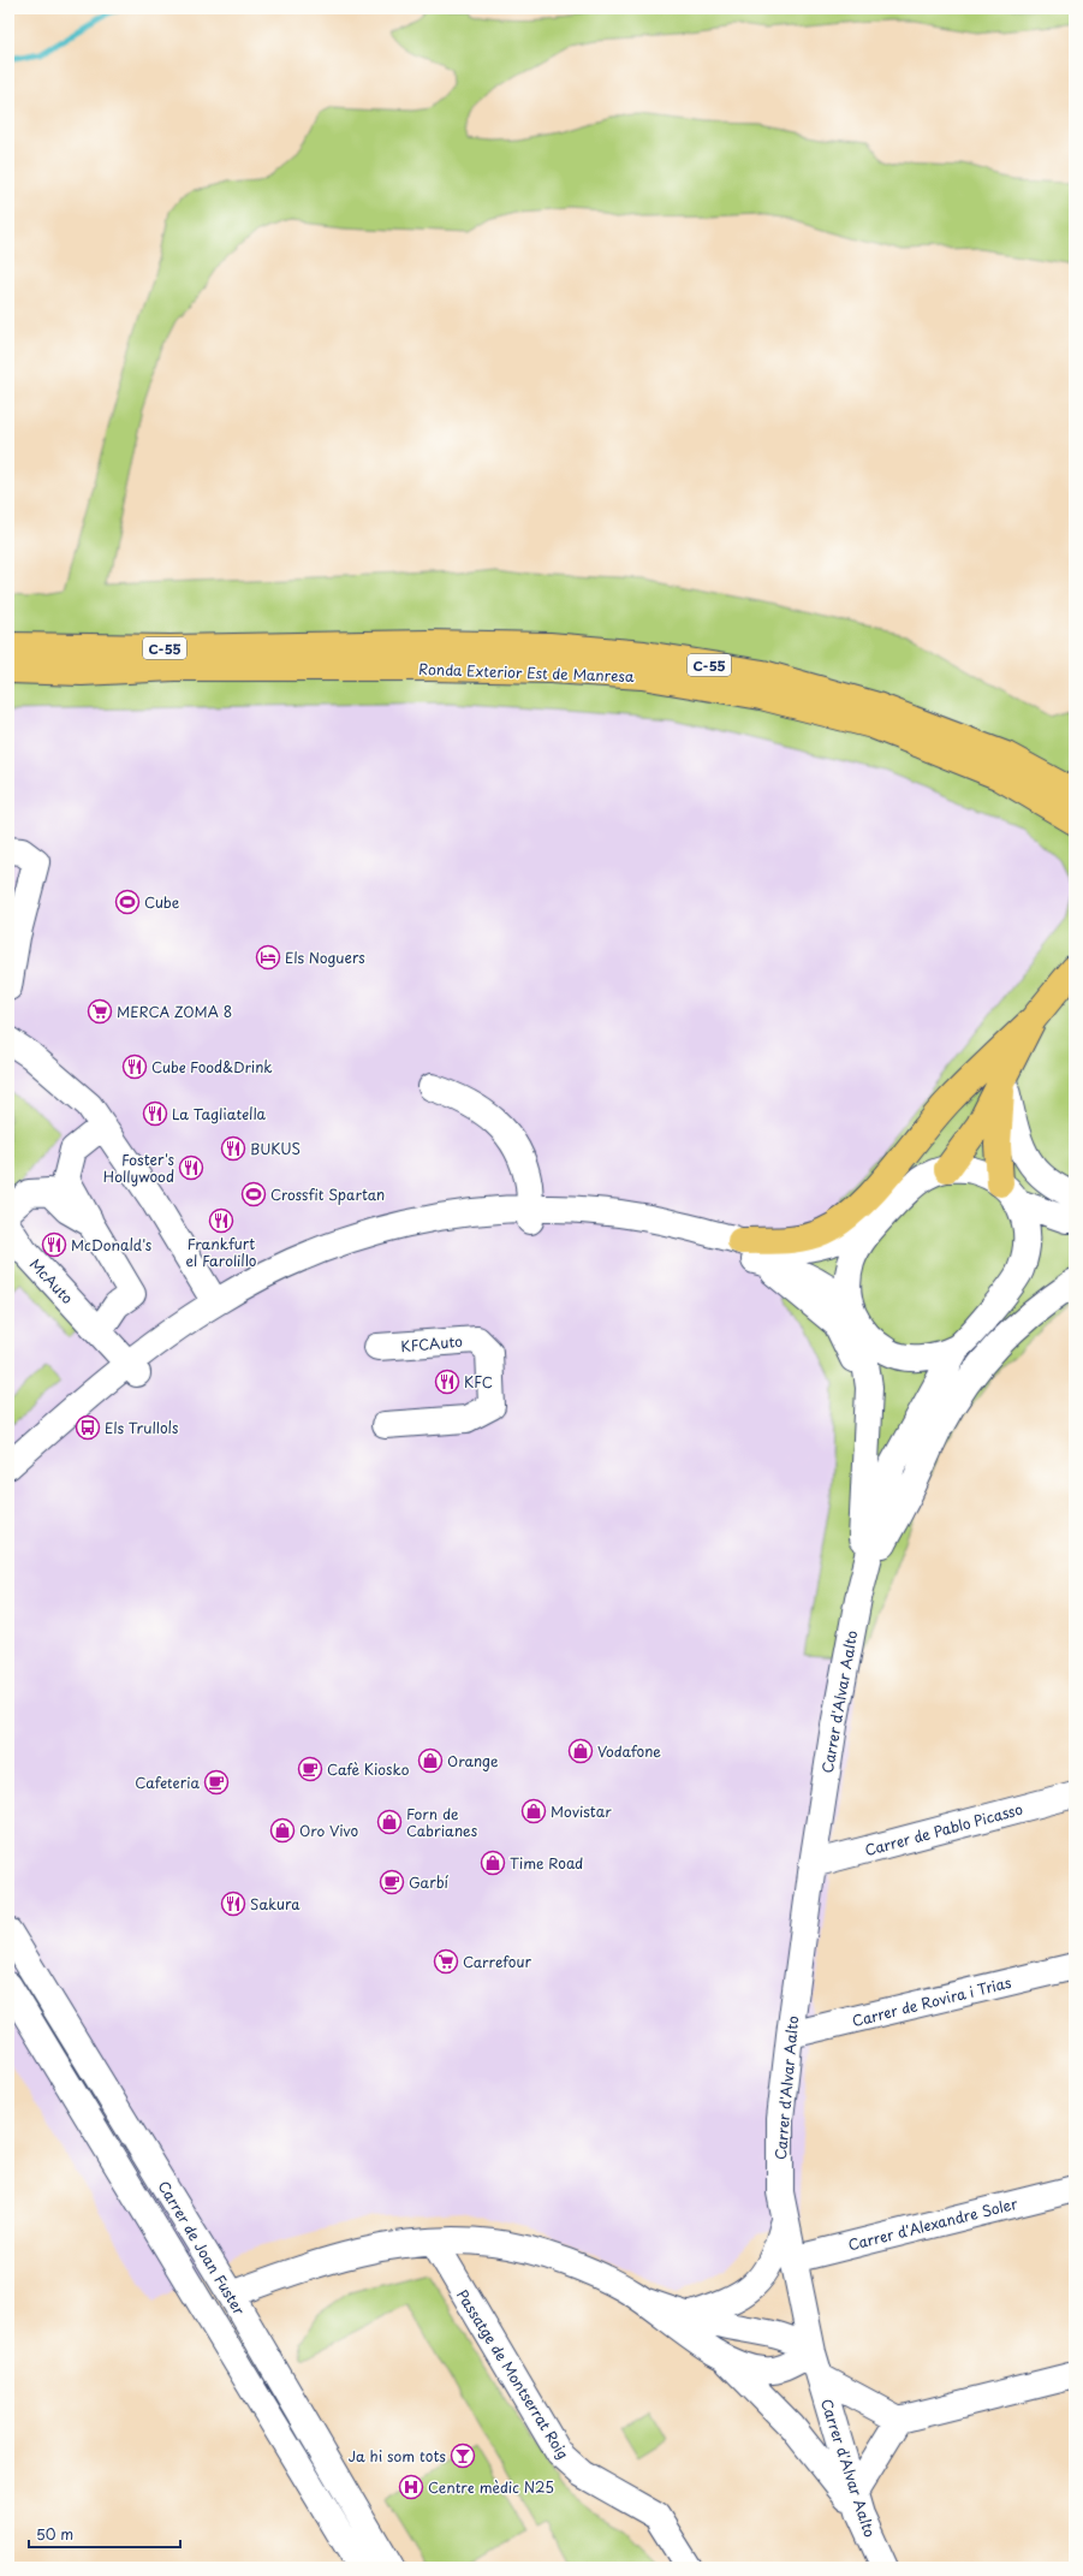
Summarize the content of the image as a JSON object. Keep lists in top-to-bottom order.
{
  "streets": {
    "highway": ["C-55", "Ronda Exterior Est de Manresa"],
    "street": [
      "McAuto",
      "KFCAuto",
      "Carrer d'Alvar Aalto",
      "Carrer de Pablo Picasso",
      "Carrer de Rovira i Trias",
      "Carrer d'Alexandre Soler",
      "Carrer de Joan Fuster",
      "Passatge de Montserrat Roig"
    ]
  },
  "crossings": [
    ["Carrer d'Alvar Aalto", "Carrer de Pablo Picasso"],
    ["Carrer d'Alvar Aalto", "Carrer de Rovira i Trias"],
    ["Carrer d'Alvar Aalto", "Carrer d'Alexandre Soler"]
  ],
  "places": {
    "sports": ["Cube", "Crossfit Spartan"],
    "hotel": ["Els Noguers"],
    "supermarket": ["MERCA ZOMA 8", "Carrefour"],
    "restaurant": [
      "Cube Food&Drink",
      "La Tagliatella",
      "BUKUS",
      "Foster's Hollywood",
      "Frankfurt el Farolillo",
      "McDonald's",
      "KFC",
      "Sakura"
    ],
    "bus stop": ["Els Trullols"],
    "shop": [
      "Vodafone",
      "Orange",
      "Movistar",
      "Forn de Cabrianes",
      "Oro Vivo",
      "Time Road"
    ],
    "cafe": ["Cafè Kiosko", "Cafeteria", "Garbí"],
    "bar": ["Ja hi som tots"],
    "hospital": ["Centre mèdic N25"]
  },
  "scale_bar": "50 m"
}
